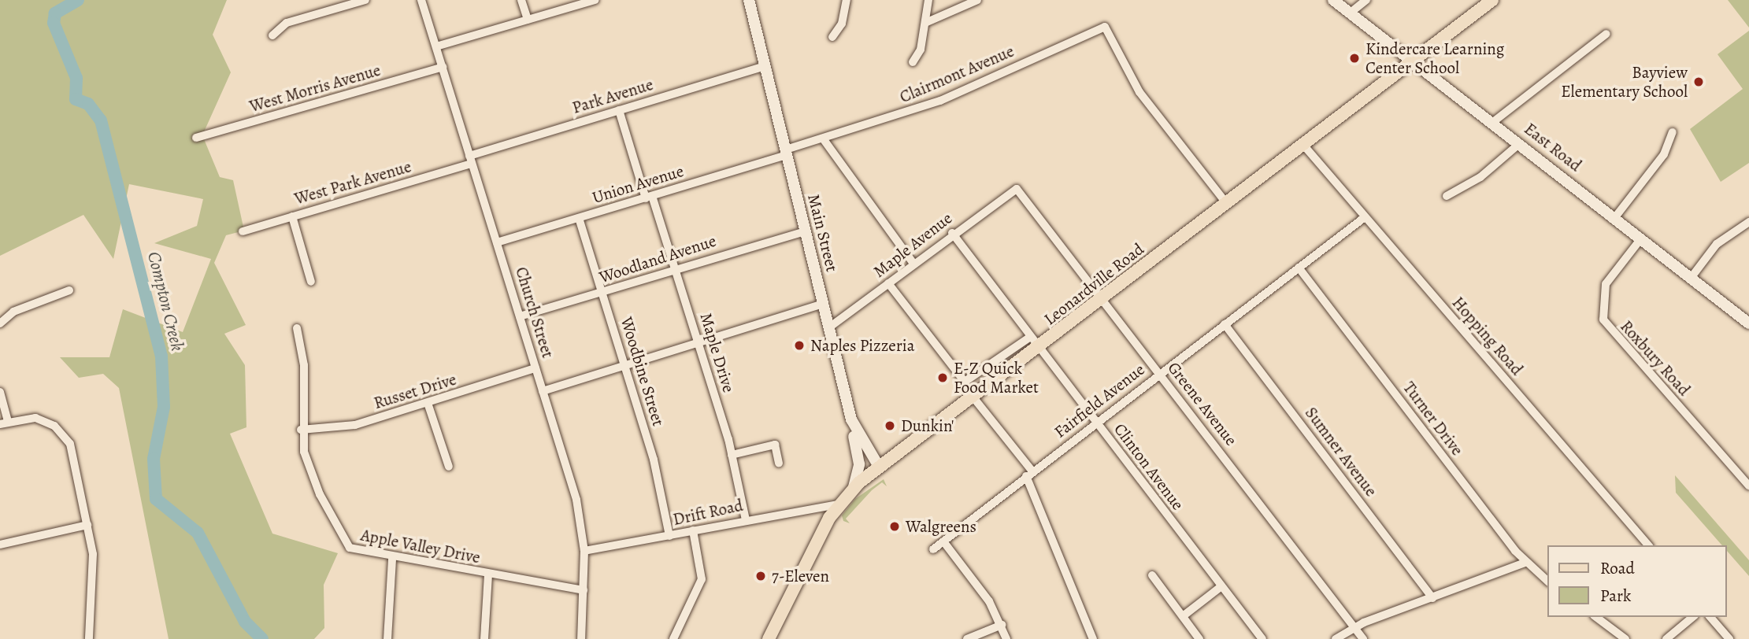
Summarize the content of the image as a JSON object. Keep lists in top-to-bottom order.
{
  "streets": {
    "main road": ["Leonardville Road"],
    "street": [
      "Clairmont Avenue",
      "West Morris Avenue",
      "Park Avenue",
      "East Road",
      "West Park Avenue",
      "Union Avenue",
      "Main Street",
      "Maple Avenue",
      "Woodland Avenue",
      "Church Street",
      "Hopping Road",
      "Maple Drive",
      "Roxbury Road",
      "Woodbine Street",
      "Russet Drive",
      "Fairfield Avenue",
      "Greene Avenue",
      "Turner Drive",
      "Sumner Avenue",
      "Clinton Avenue",
      "Drift Road",
      "Apple Valley Drive"
    ]
  },
  "crossings": [
    ["Clairmont Avenue", "Union Avenue"],
    ["Clairmont Avenue", "Main Street"],
    ["Clairmont Avenue", "Leonardville Road"],
    ["West Morris Avenue", "Church Street"],
    ["Park Avenue", "West Park Avenue"],
    ["Park Avenue", "Main Street"],
    ["Park Avenue", "Church Street"],
    ["Park Avenue", "Maple Drive"],
    ["East Road", "Leonardville Road"],
    ["East Road", "Roxbury Road"],
    ["West Park Avenue", "Church Street"],
    ["Union Avenue", "Main Street"],
    ["Union Avenue", "Church Street"],
    ["Union Avenue", "Maple Drive"],
    ["Union Avenue", "Woodbine Street"],
    ["Main Street", "Maple Avenue"],
    ["Main Street", "Woodland Avenue"],
    ["Main Street", "Leonardville Road"],
    ["Maple Avenue", "Greene Avenue"],
    ["Maple Avenue", "Clinton Avenue"],
    ["Woodland Avenue", "Church Street"],
    ["Woodland Avenue", "Maple Drive"],
    ["Woodland Avenue", "Woodbine Street"],
    ["Leonardville Road", "Hopping Road"],
    ["Leonardville Road", "Greene Avenue"],
    ["Leonardville Road", "Clinton Avenue"],
    ["Leonardville Road", "Drift Road"],
    ["Church Street", "Russet Drive"],
    ["Church Street", "Drift Road"],
    ["Church Street", "Apple Valley Drive"],
    ["Hopping Road", "Fairfield Avenue"],
    ["Maple Drive", "Drift Road"],
    ["Woodbine Street", "Drift Road"],
    ["Russet Drive", "Apple Valley Drive"],
    ["Fairfield Avenue", "Greene Avenue"],
    ["Fairfield Avenue", "Turner Drive"],
    ["Fairfield Avenue", "Sumner Avenue"],
    ["Fairfield Avenue", "Clinton Avenue"]
  ],
  "water": ["Compton Creek"],
  "places": [
    "Kindercare Learning Center School",
    "Bayview Elementary School",
    "Naples Pizzeria",
    "E-Z Quick Food Market",
    "Dunkin'",
    "Walgreens",
    "7-Eleven"
  ],
  "legend": ["Road", "Park"]
}
